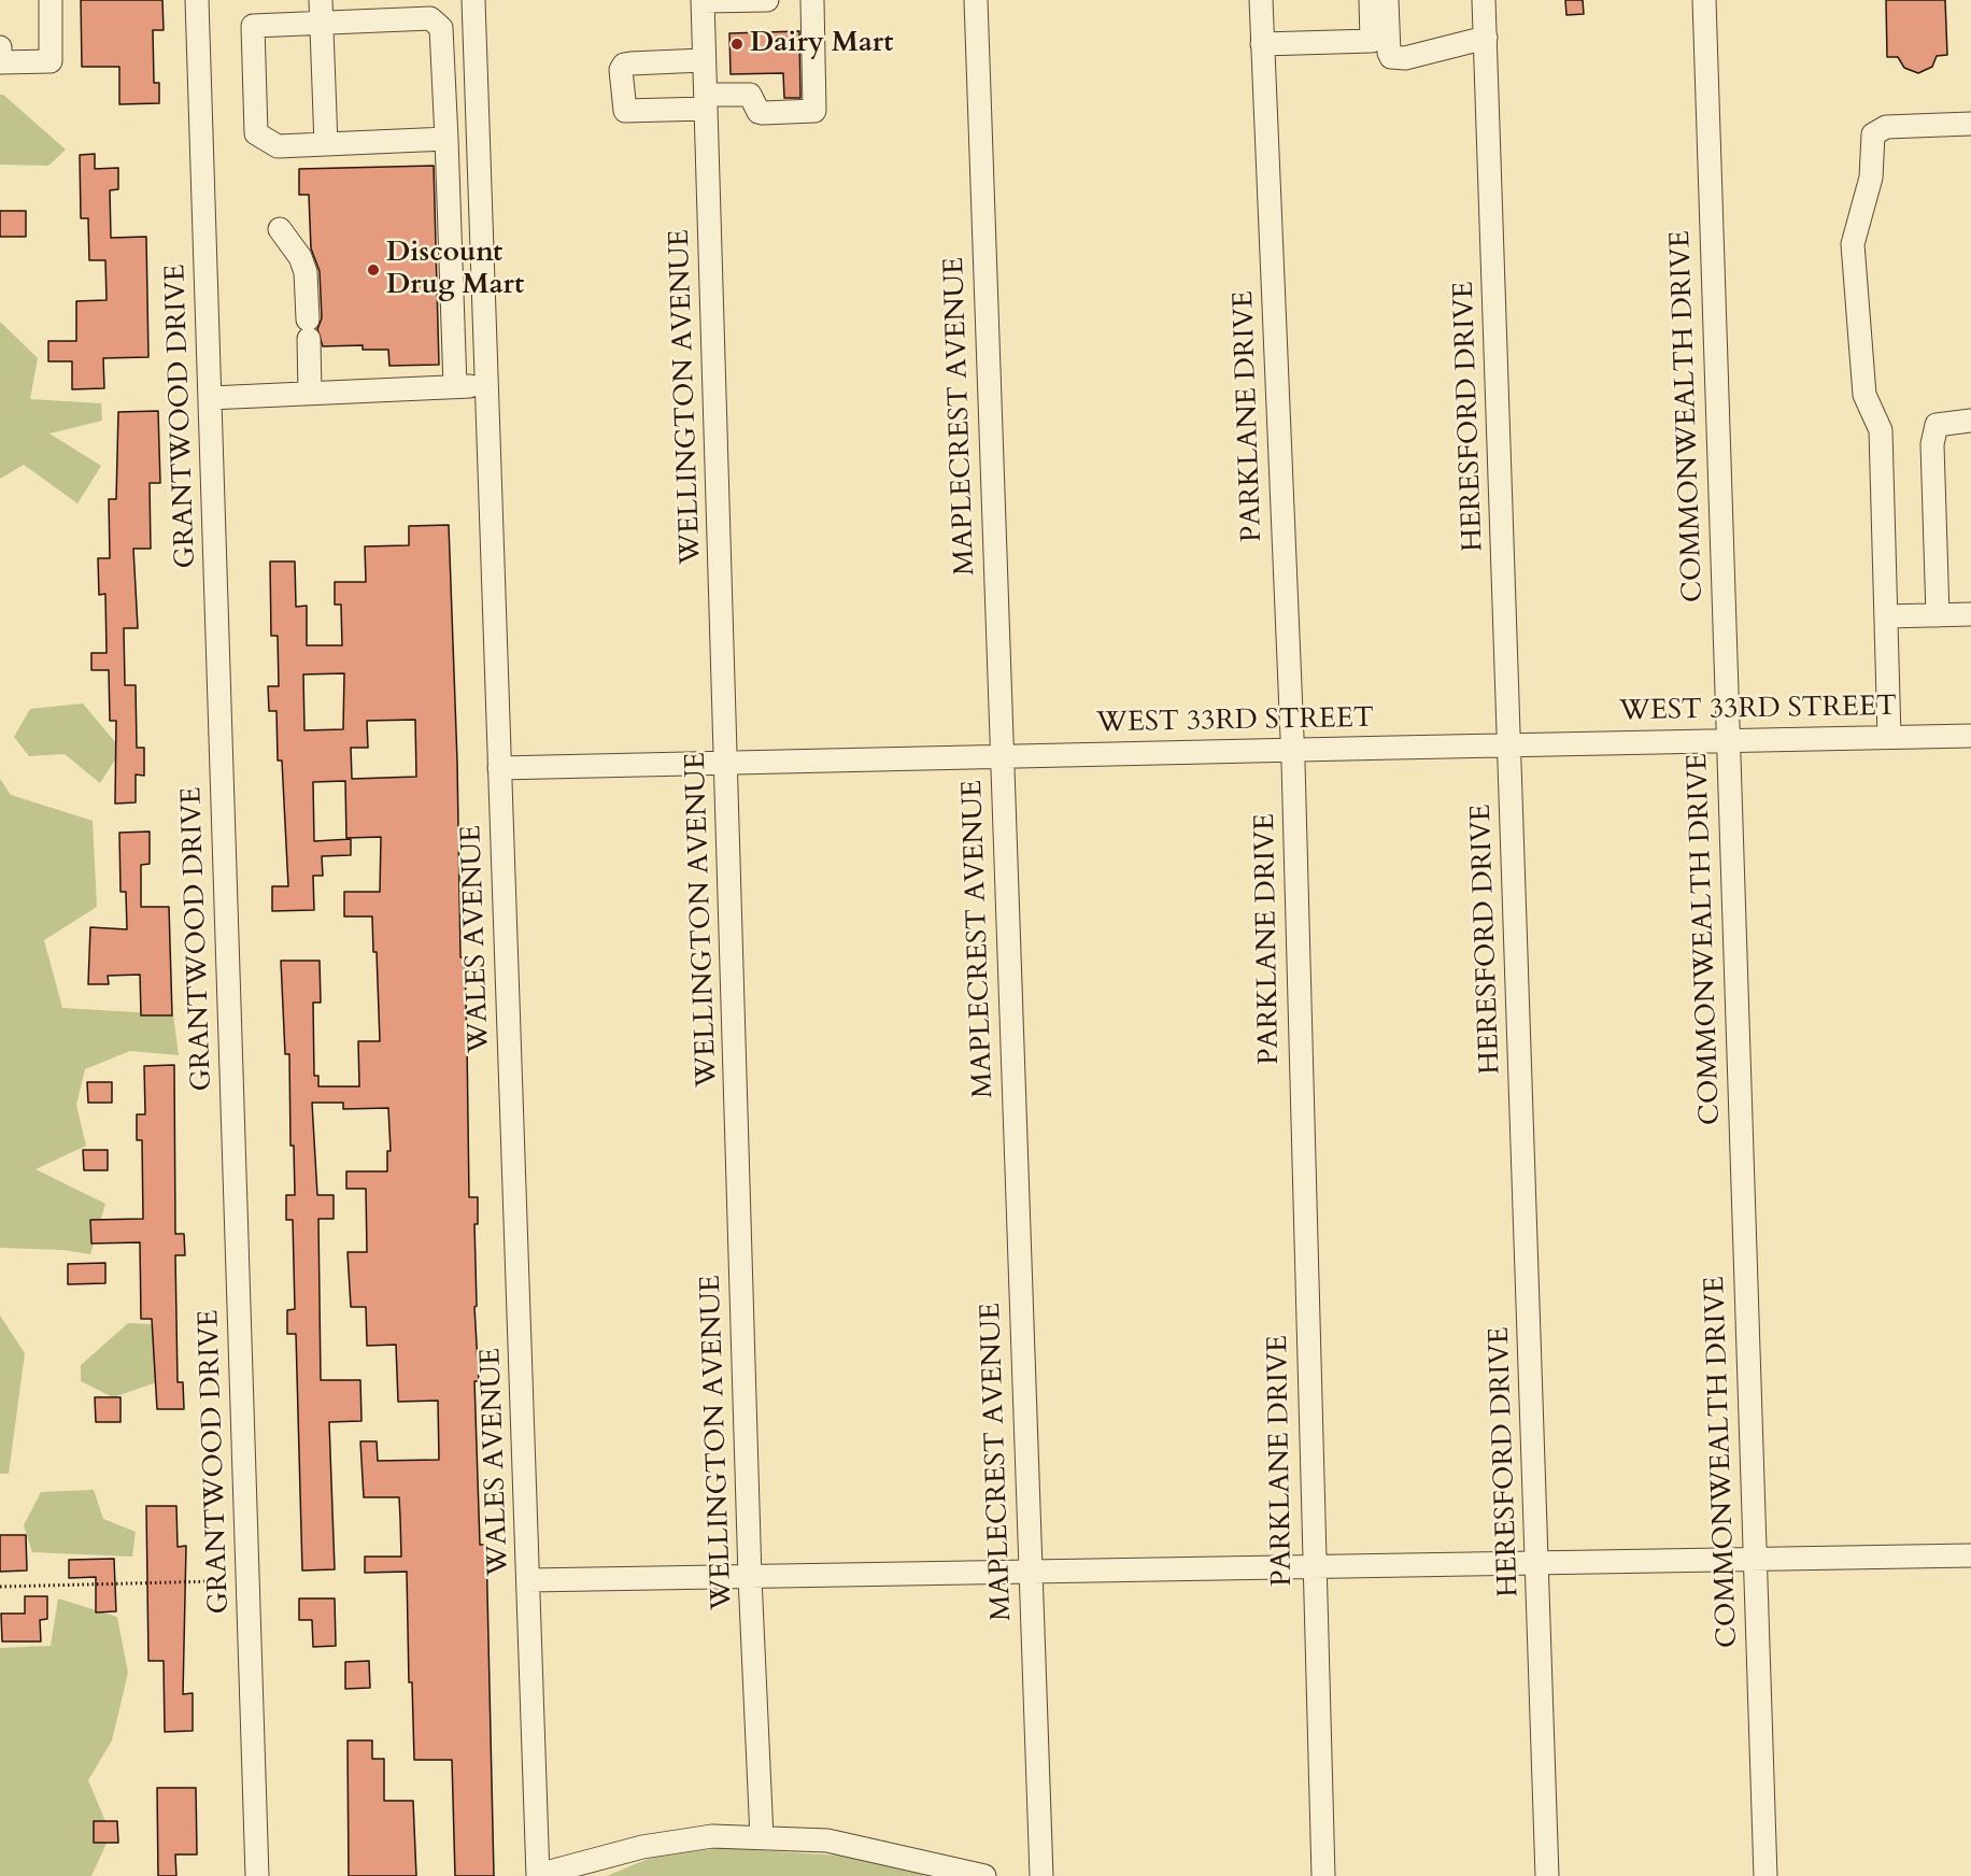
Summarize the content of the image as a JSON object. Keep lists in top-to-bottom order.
{
  "streets": {
    "street": [
      "WELLINGTON AVENUE",
      "GRANTWOOD DRIVE",
      "MAPLECREST AVENUE",
      "PARKLANE DRIVE",
      "HERESFORD DRIVE",
      "COMMONWEALTH DRIVE",
      "WEST 33RD STREET",
      "WALES AVENUE"
    ]
  },
  "crossings": [
    ["WELLINGTON AVENUE", "WEST 33RD STREET"],
    ["MAPLECREST AVENUE", "WEST 33RD STREET"],
    ["PARKLANE DRIVE", "WEST 33RD STREET"],
    ["HERESFORD DRIVE", "WEST 33RD STREET"],
    ["COMMONWEALTH DRIVE", "WEST 33RD STREET"],
    ["WEST 33RD STREET", "WALES AVENUE"]
  ],
  "places": ["Dairy Mart", "Discount Drug Mart"]
}
